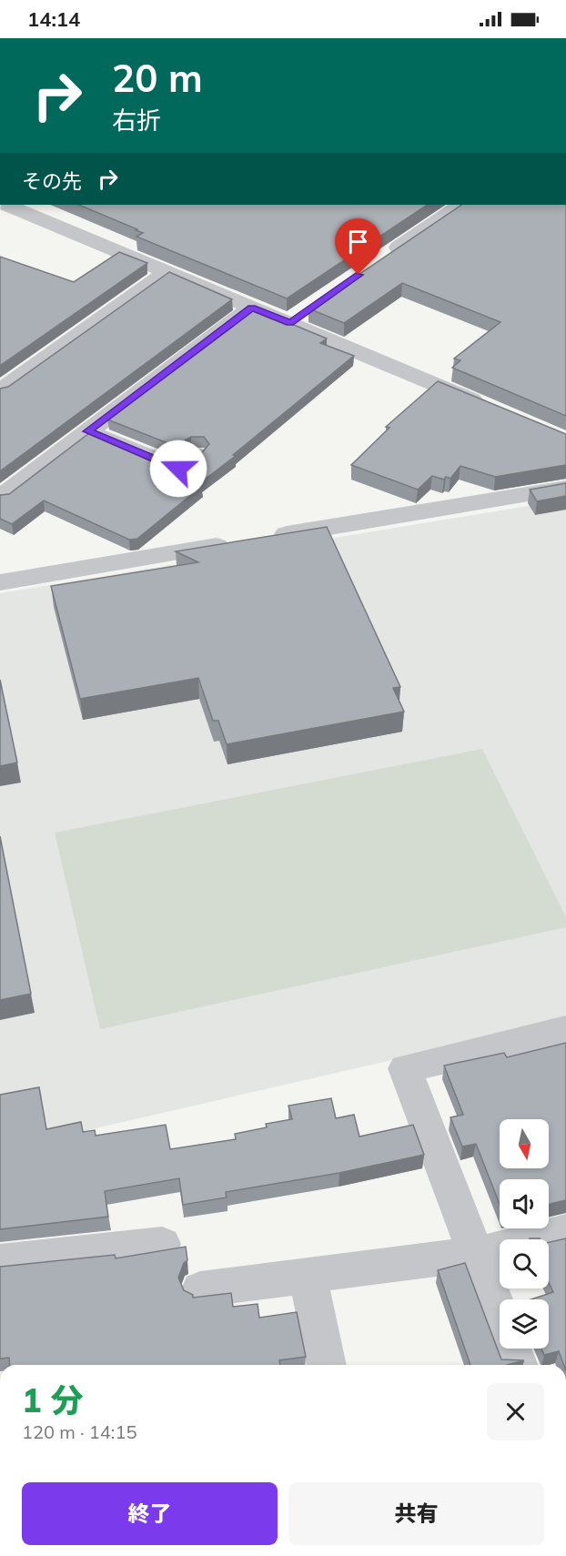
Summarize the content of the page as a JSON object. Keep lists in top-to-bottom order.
{
  "north": "bottom",
  "page": {
    "status": "14:14",
    "turn": ["20 m", "右折"],
    "then": "その先",
    "heading": ["1 分", "120 m · 14:15"],
    "buttons": ["終了", "共有"]
  }
}
